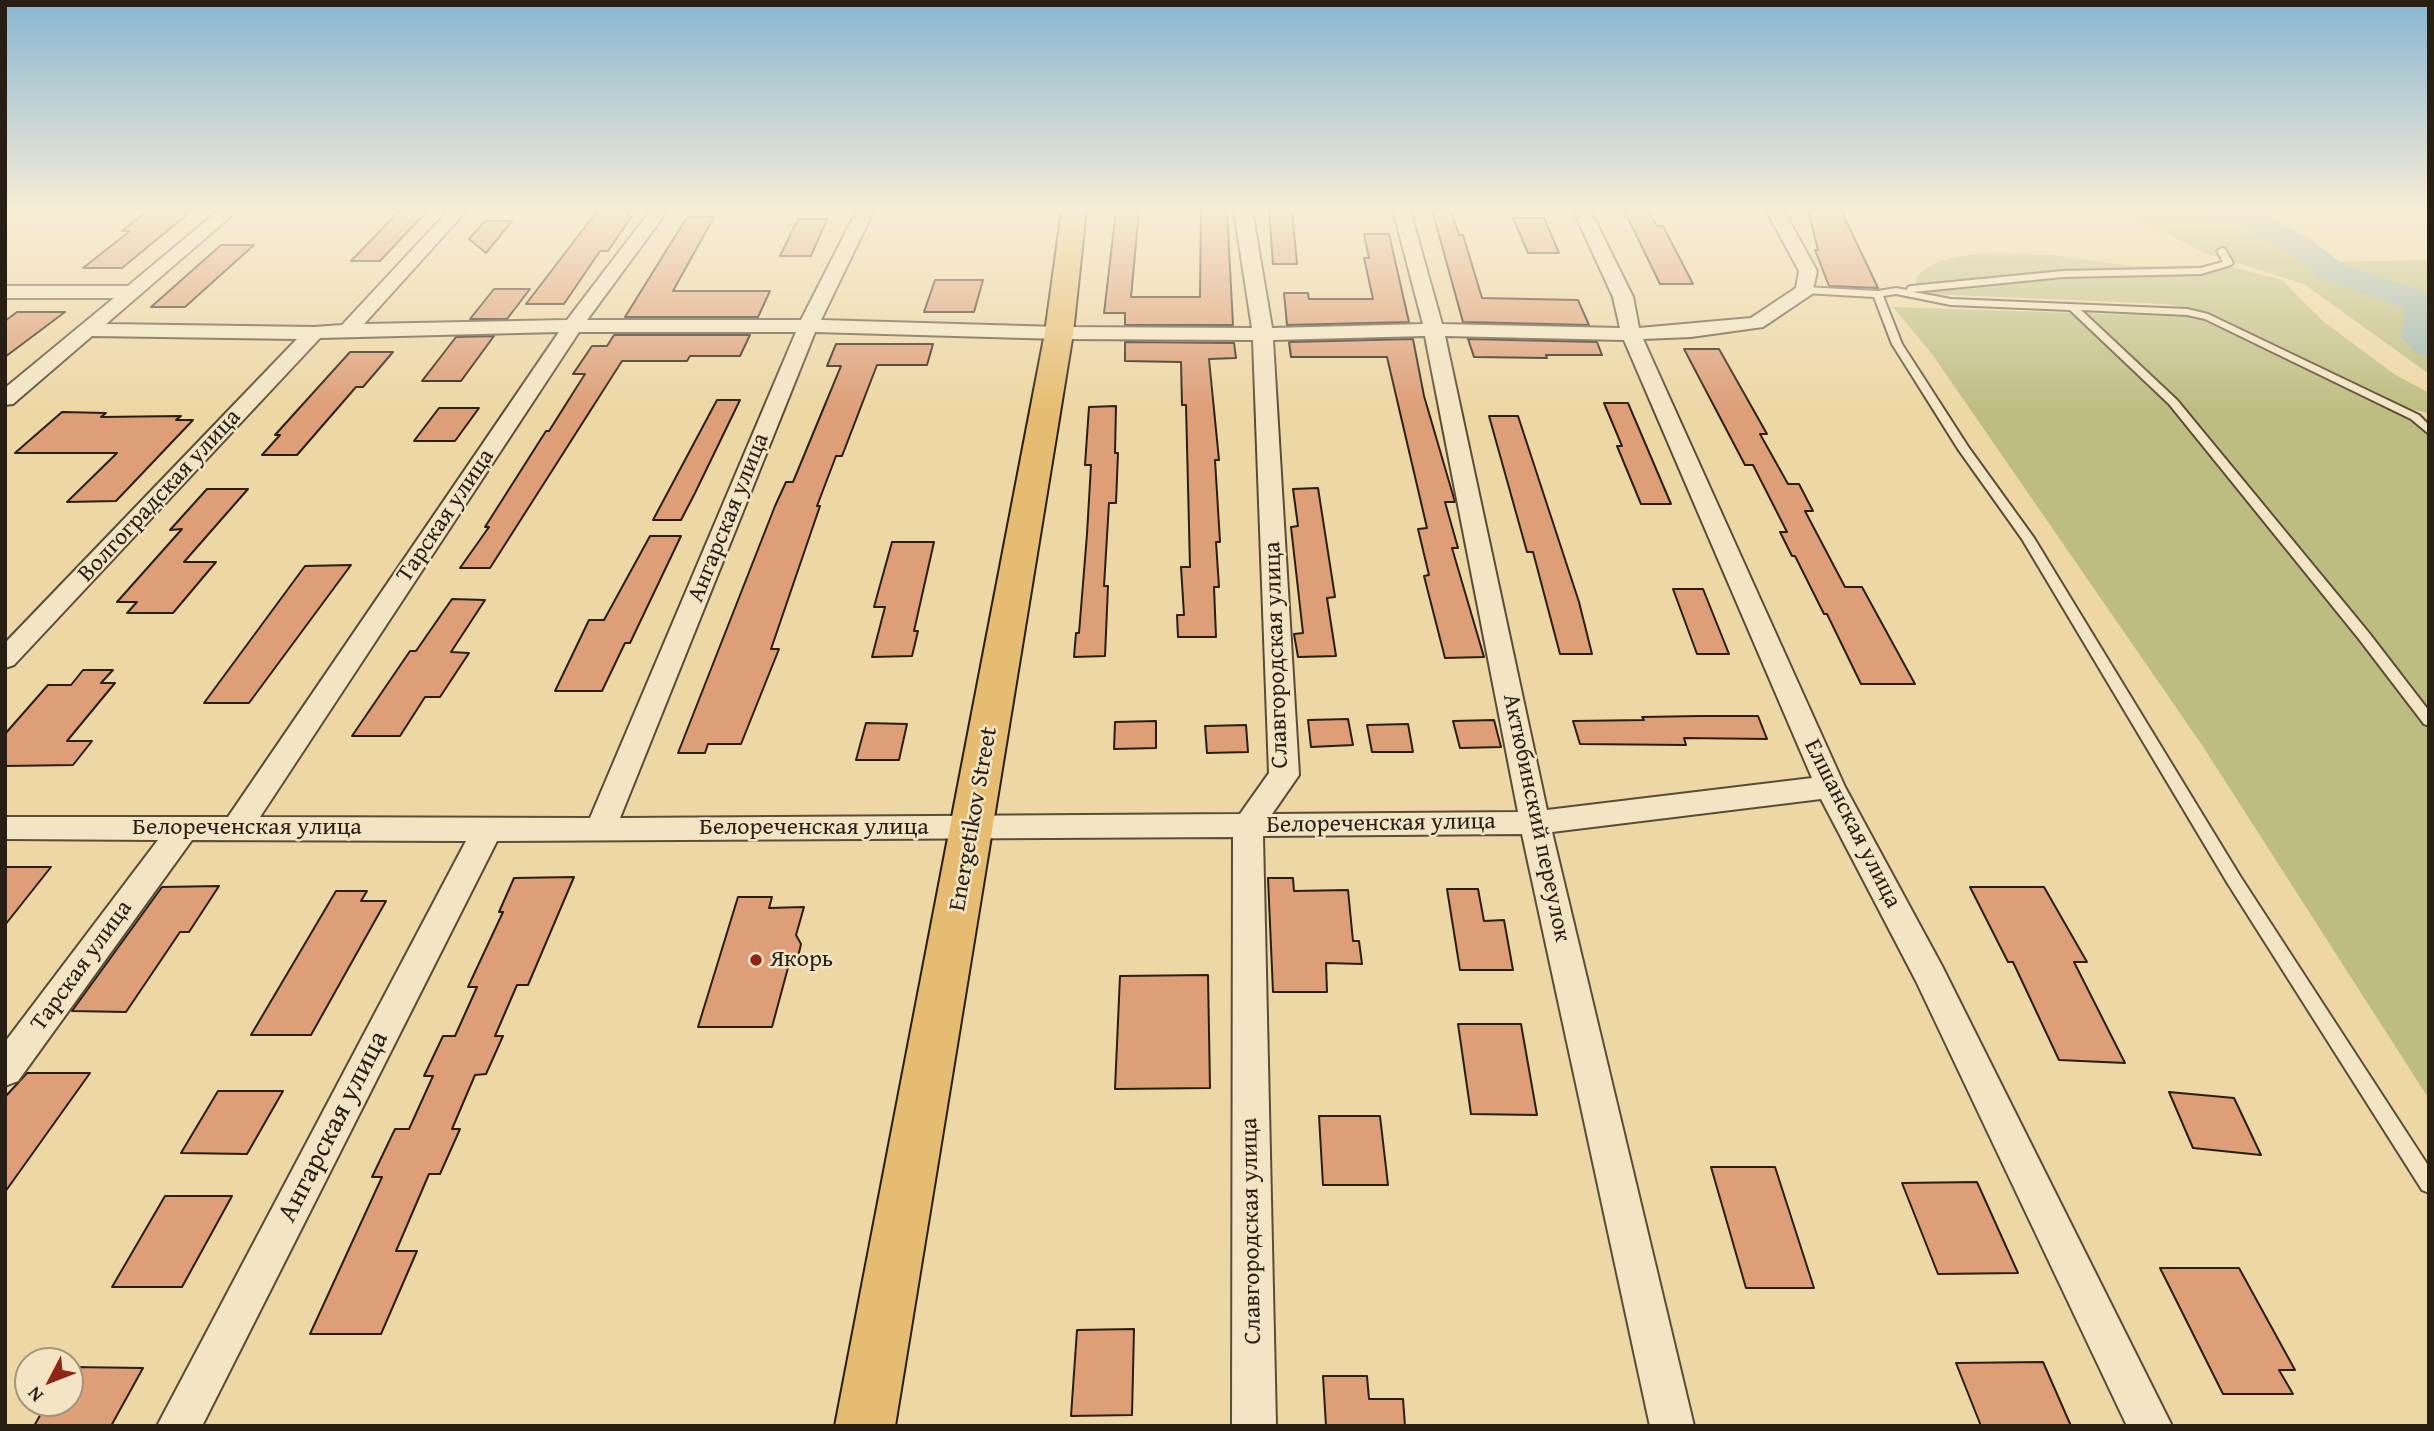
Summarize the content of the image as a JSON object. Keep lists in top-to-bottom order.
{
  "streets": {
    "main road": ["Energetikov Street"],
    "street": [
      "Волгоградская улица",
      "Тарская улица",
      "Ангарская улица",
      "Славгородская улица",
      "Актюбинский переулок",
      "Белореченская улица",
      "Елшанская улица"
    ]
  },
  "crossings": [
    ["Тарская улица", "Белореченская улица"],
    ["Ангарская улица", "Белореченская улица"],
    ["Славгородская улица", "Белореченская улица"],
    ["Актюбинский переулок", "Белореченская улица"],
    ["Energetikov Street", "Белореченская улица"],
    ["Белореченская улица", "Елшанская улица"]
  ],
  "places": ["Якорь"],
  "north": "bottom left"
}
